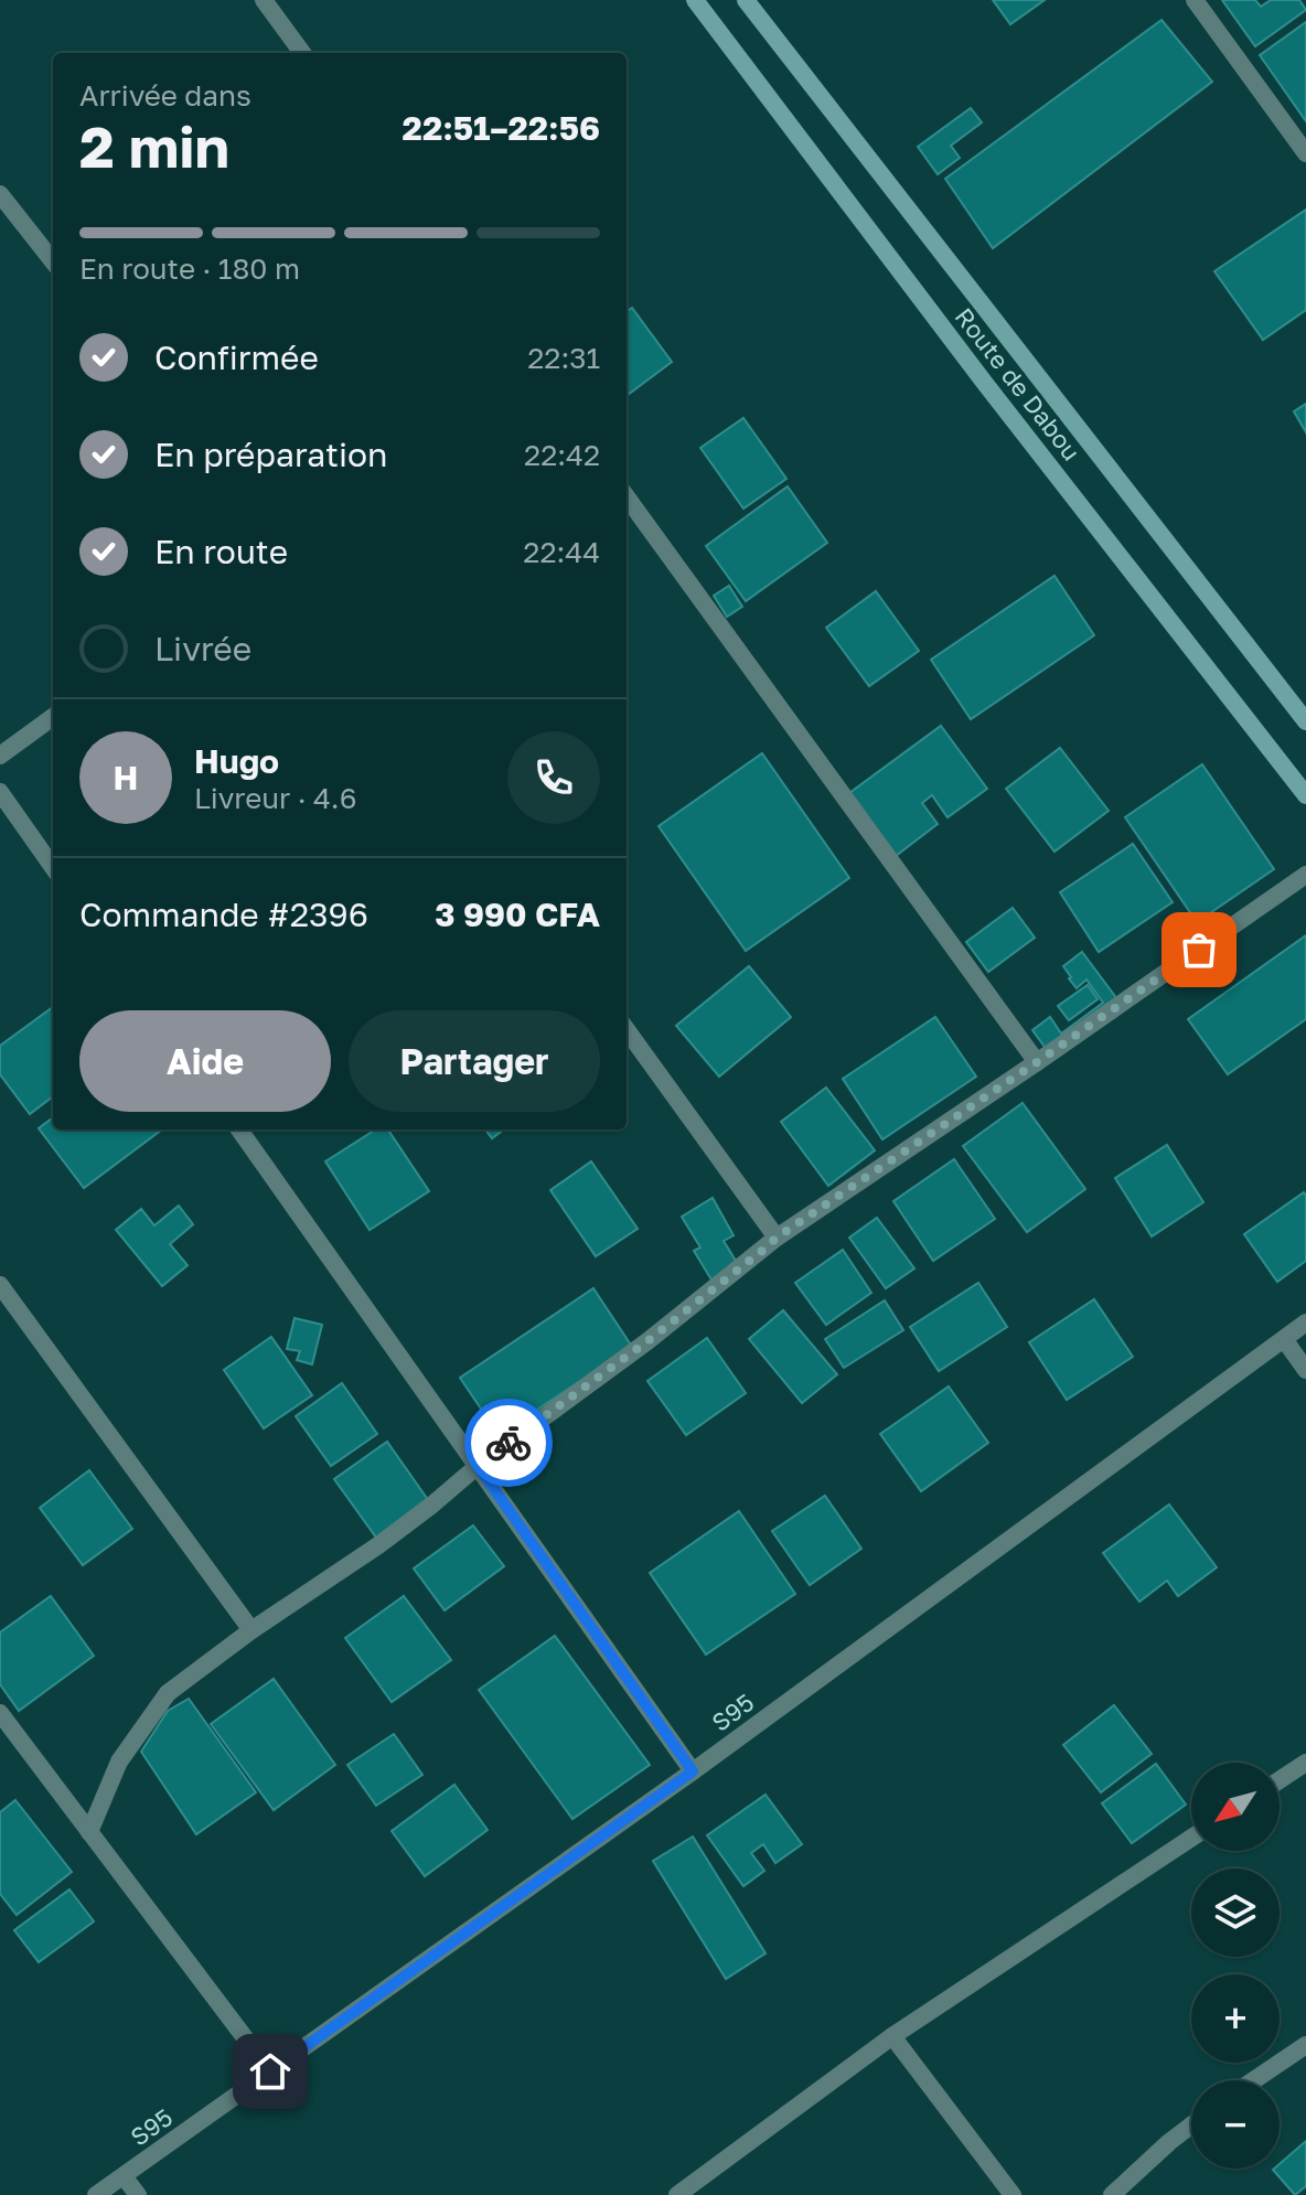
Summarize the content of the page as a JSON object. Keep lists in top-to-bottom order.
{
  "streets": {
    "street": ["Route de Dabou", "S95"]
  },
  "north": "bottom left",
  "page": {
    "heading": ["2 min", "Arrivée dans", "22:51–22:56"],
    "panel": [
      "Hugo",
      "Livreur · 4.6",
      "Commande #2396",
      "3 990 CFA"
    ],
    "bar": "En route · 180 m",
    "list": [
      ["Confirmée", "22:31"],
      ["En préparation", "22:42"],
      ["En route", "22:44"],
      "Livrée"
    ],
    "round": "H",
    "buttons": ["Aide", "Partager"],
    "map_buttons": ["+", "−"]
  }
}
